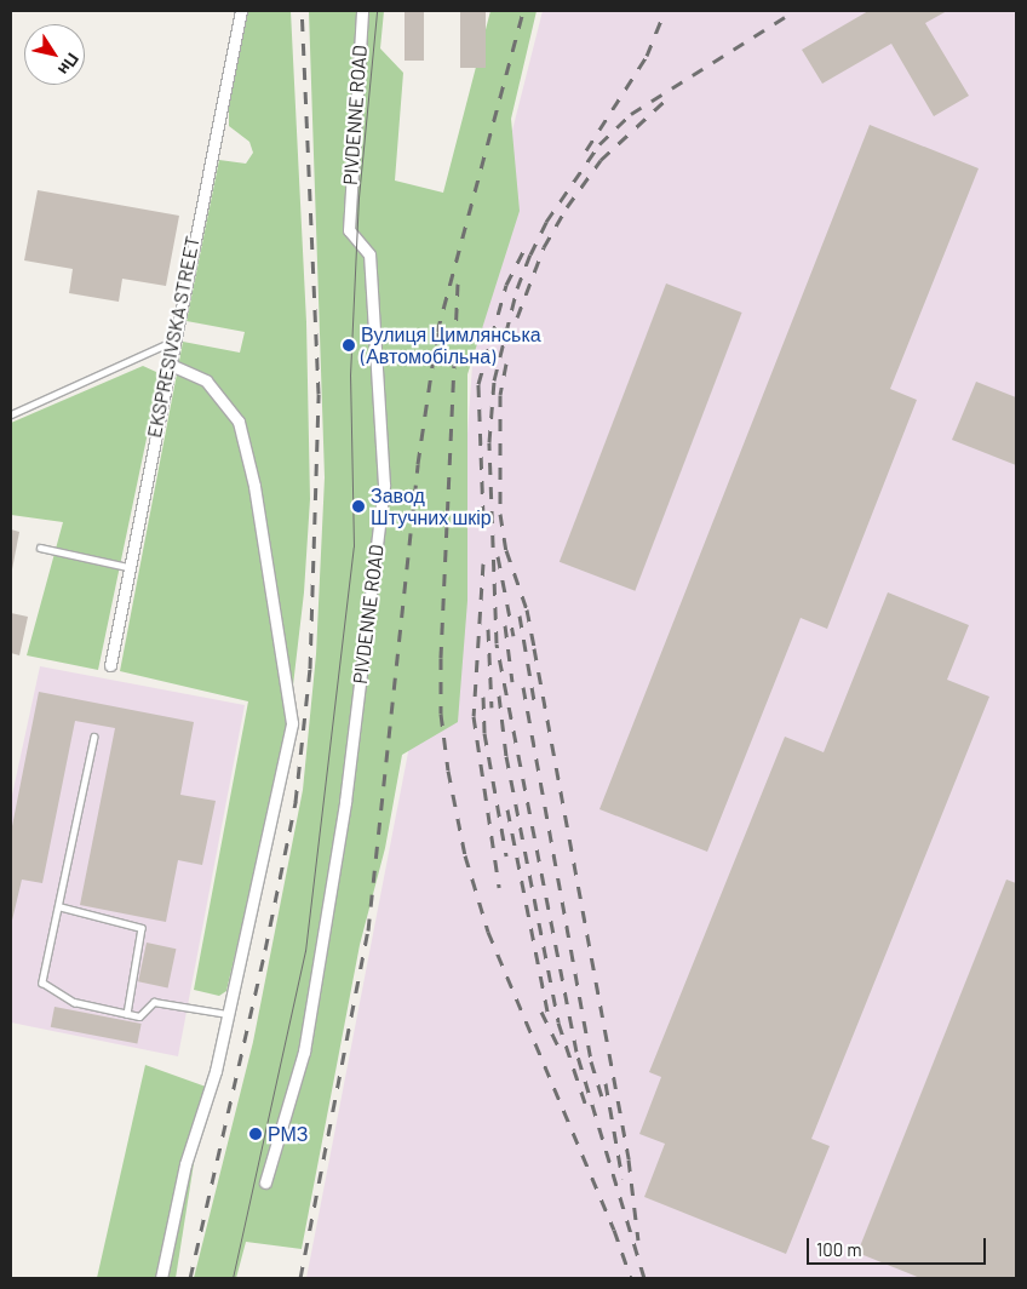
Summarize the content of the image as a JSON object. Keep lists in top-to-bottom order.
{
  "streets": {
    "street": ["PIVDENNE ROAD", "EKSPRESIVSKA STREET"]
  },
  "places": ["Вулиця Цимлянська (Автомобільна)", "Завод Штучних шкір", "РМЗ"],
  "scale_bar": "100 m",
  "north": "bottom right"
}
